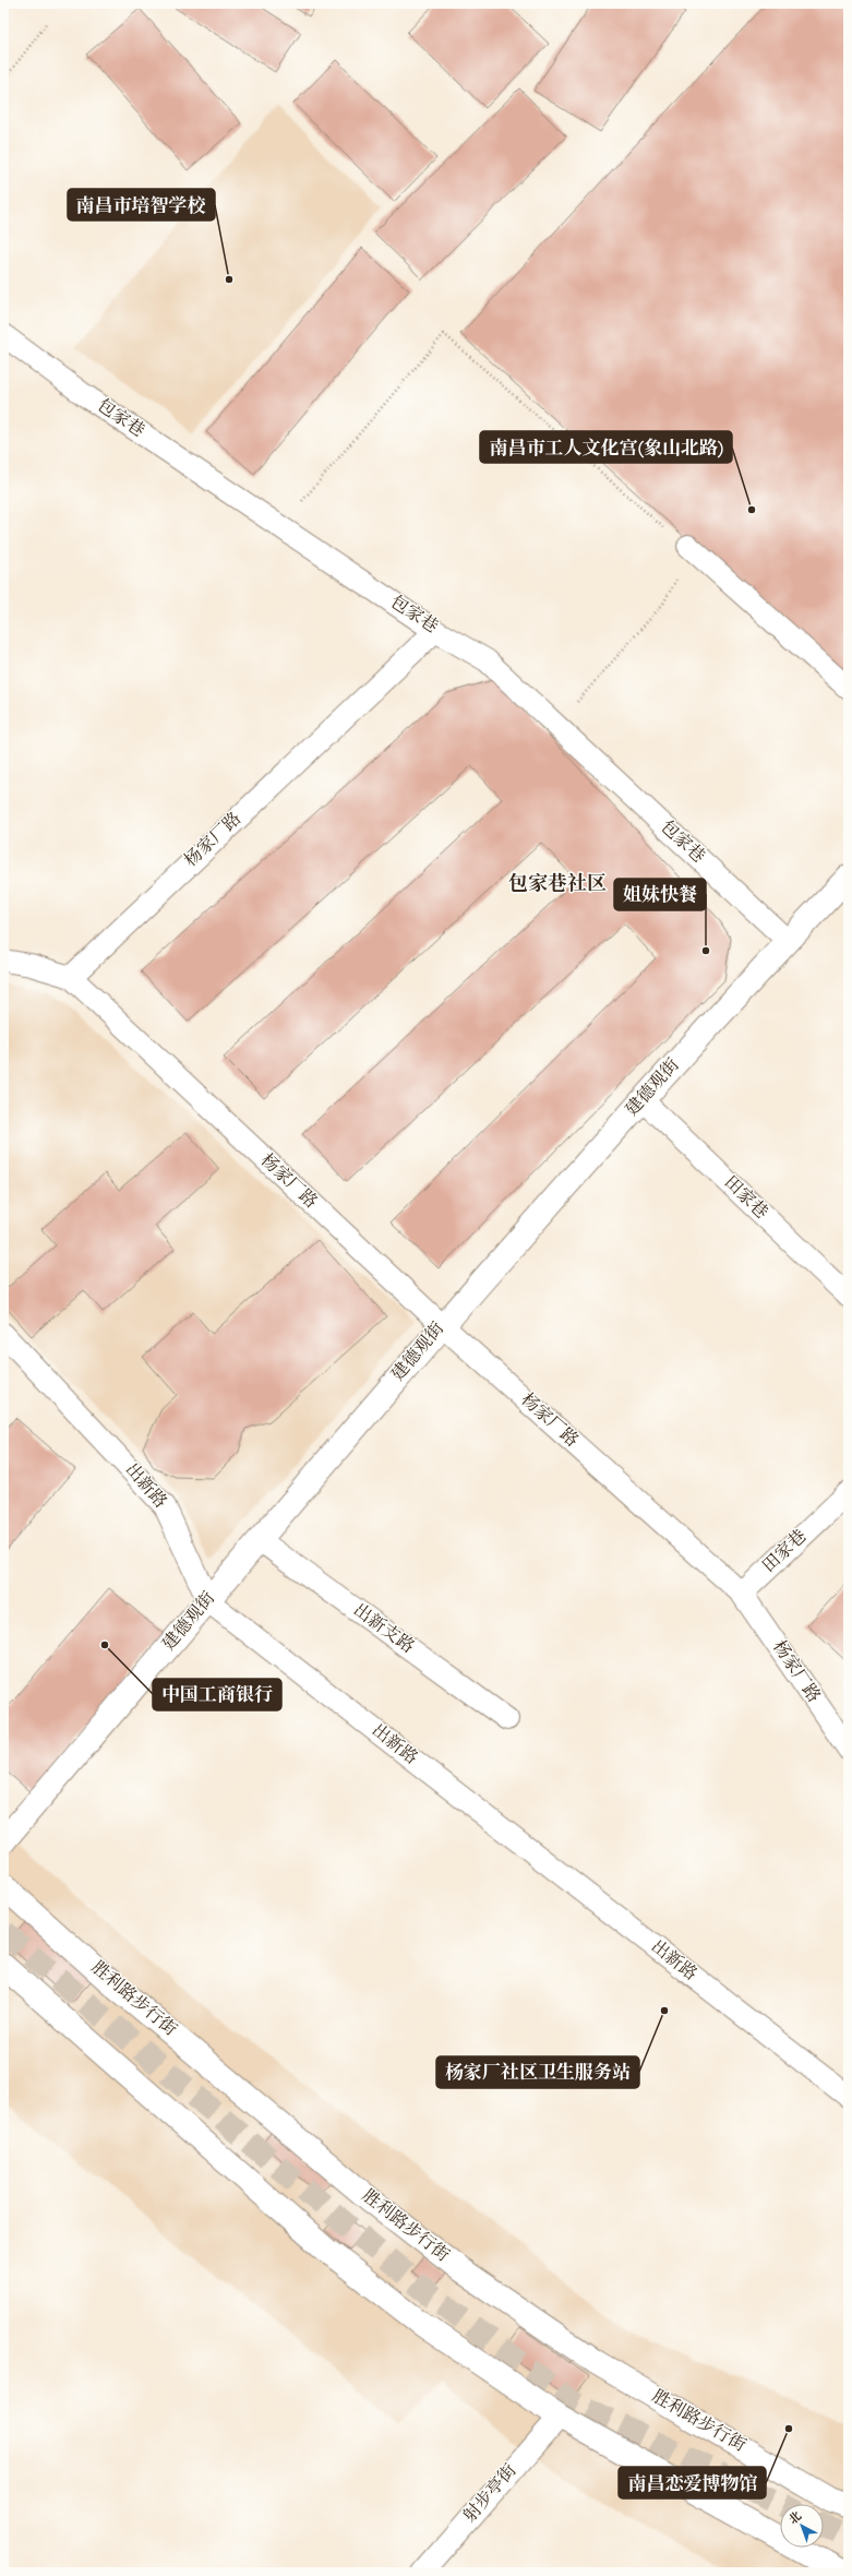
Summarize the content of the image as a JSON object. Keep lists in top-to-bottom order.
{
  "streets": {
    "street": ["建德观街", "胜利路步行街"],
    "lane": [
      "包家巷",
      "杨家厂路",
      "田家巷",
      "出新路",
      "出新支路",
      "射步亭街"
    ]
  },
  "crossings": [
    ["包家巷", "杨家厂路"],
    ["包家巷", "建德观街"],
    ["杨家厂路", "建德观街"],
    ["杨家厂路", "田家巷"],
    ["建德观街", "田家巷"],
    ["建德观街", "出新路"],
    ["建德观街", "出新支路"]
  ],
  "districts": ["包家巷社区"],
  "places": [
    "南昌市培智学校",
    "南昌市工人文化宫(象山北路)",
    "姐妹快餐",
    "中国工商银行",
    "杨家厂社区卫生服务站",
    "南昌恋爱博物馆"
  ],
  "north": "top left"
}
